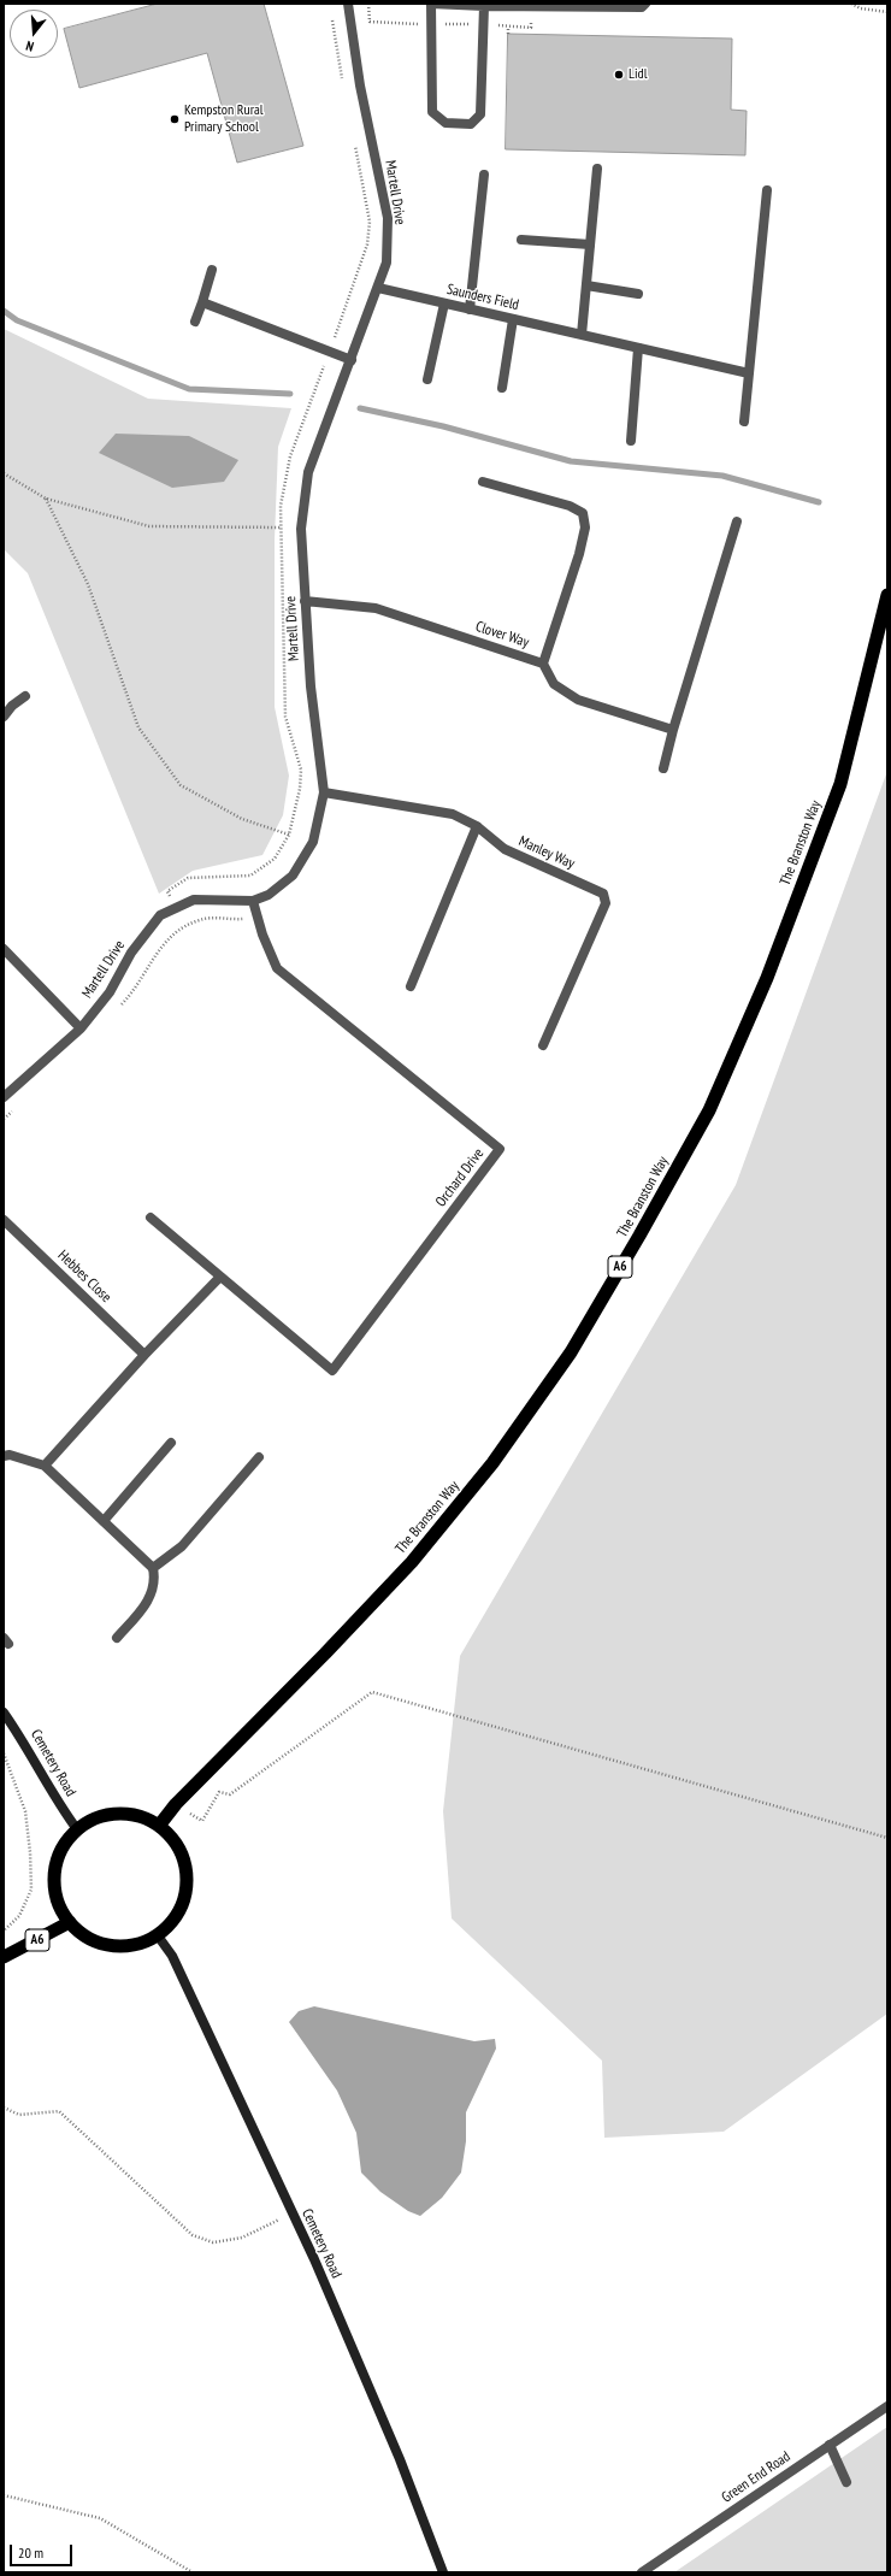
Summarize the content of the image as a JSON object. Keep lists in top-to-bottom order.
{
  "streets": {
    "highway": ["The Branston Way", "A6"],
    "main road": ["Cemetery Road"],
    "street": [
      "Martell Drive",
      "Saunders Field",
      "Clover Way",
      "Manley Way",
      "Orchard Drive",
      "Hebbes Close",
      "Green End Road"
    ]
  },
  "crossings": [
    ["Martell Drive", "Saunders Field"],
    ["Martell Drive", "Clover Way"],
    ["Martell Drive", "Manley Way"],
    ["Martell Drive", "Orchard Drive"],
    ["The Branston Way", "A6"],
    ["The Branston Way", "Cemetery Road"],
    ["A6", "Cemetery Road"]
  ],
  "places": ["Lidl", "Kempston Rural Primary School"],
  "scale_bar": "20 m",
  "north": "bottom"
}
